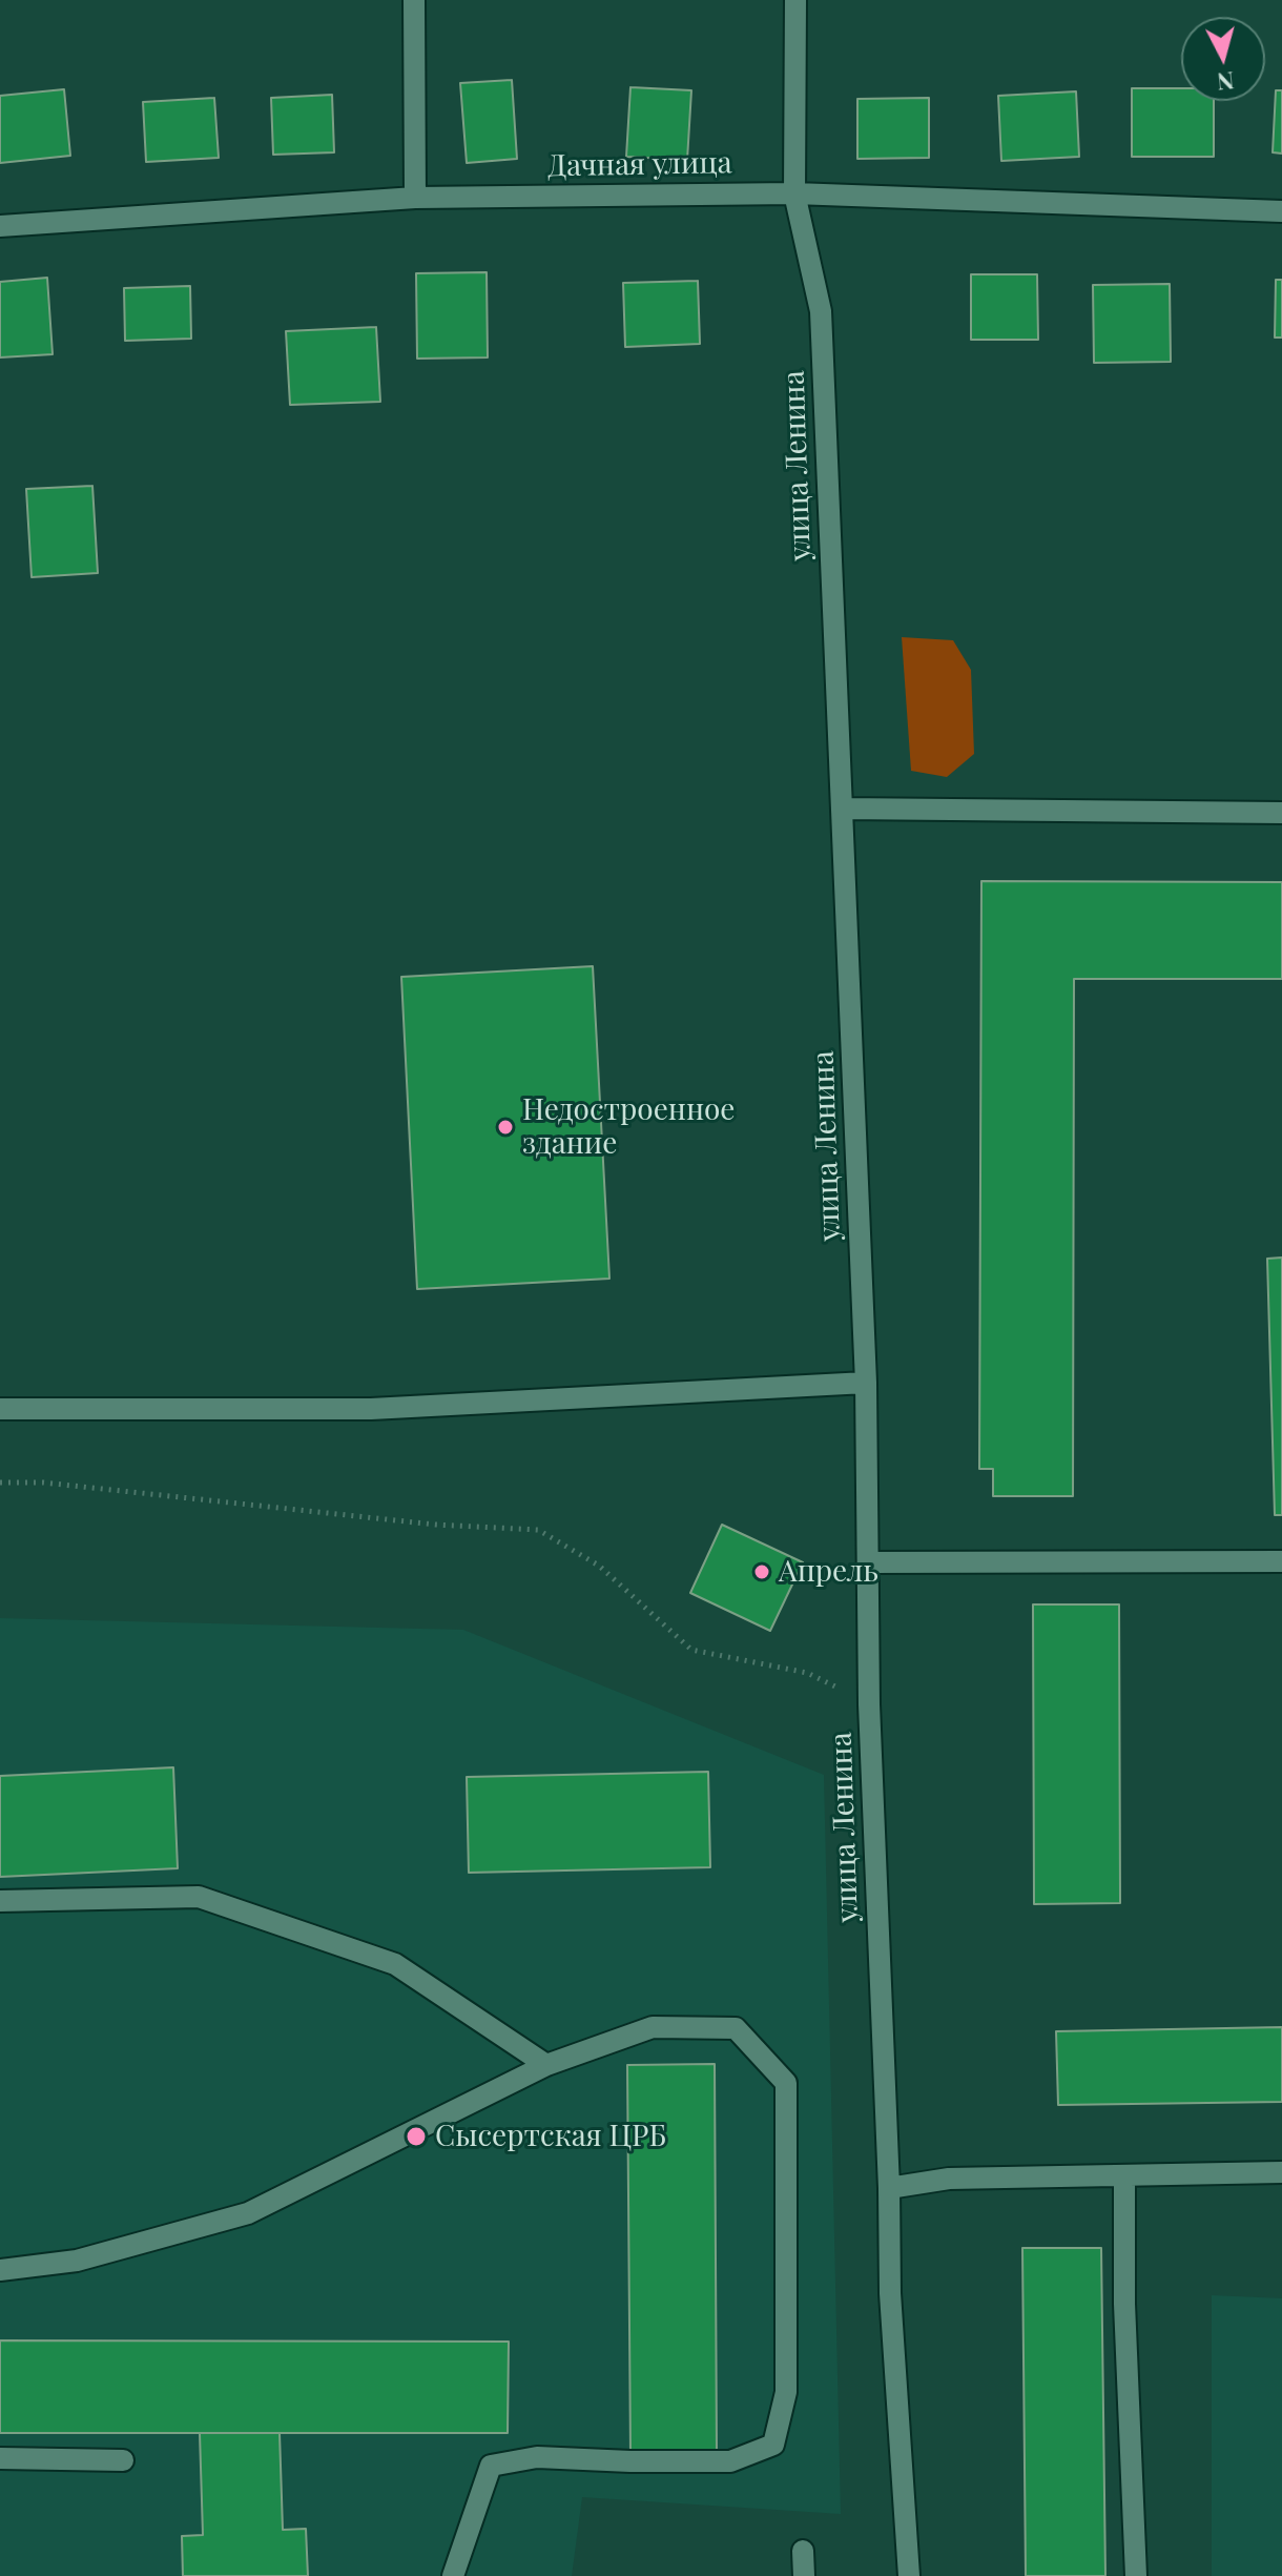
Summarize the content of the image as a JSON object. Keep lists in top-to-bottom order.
{
  "streets": {
    "street": ["Дачная улица", "улица Ленина"]
  },
  "crossings": [
    ["Дачная улица", "улица Ленина"]
  ],
  "places": ["Недостроенное здание", "Апрель", "Сысертская ЦРБ"],
  "north": "bottom"
}
